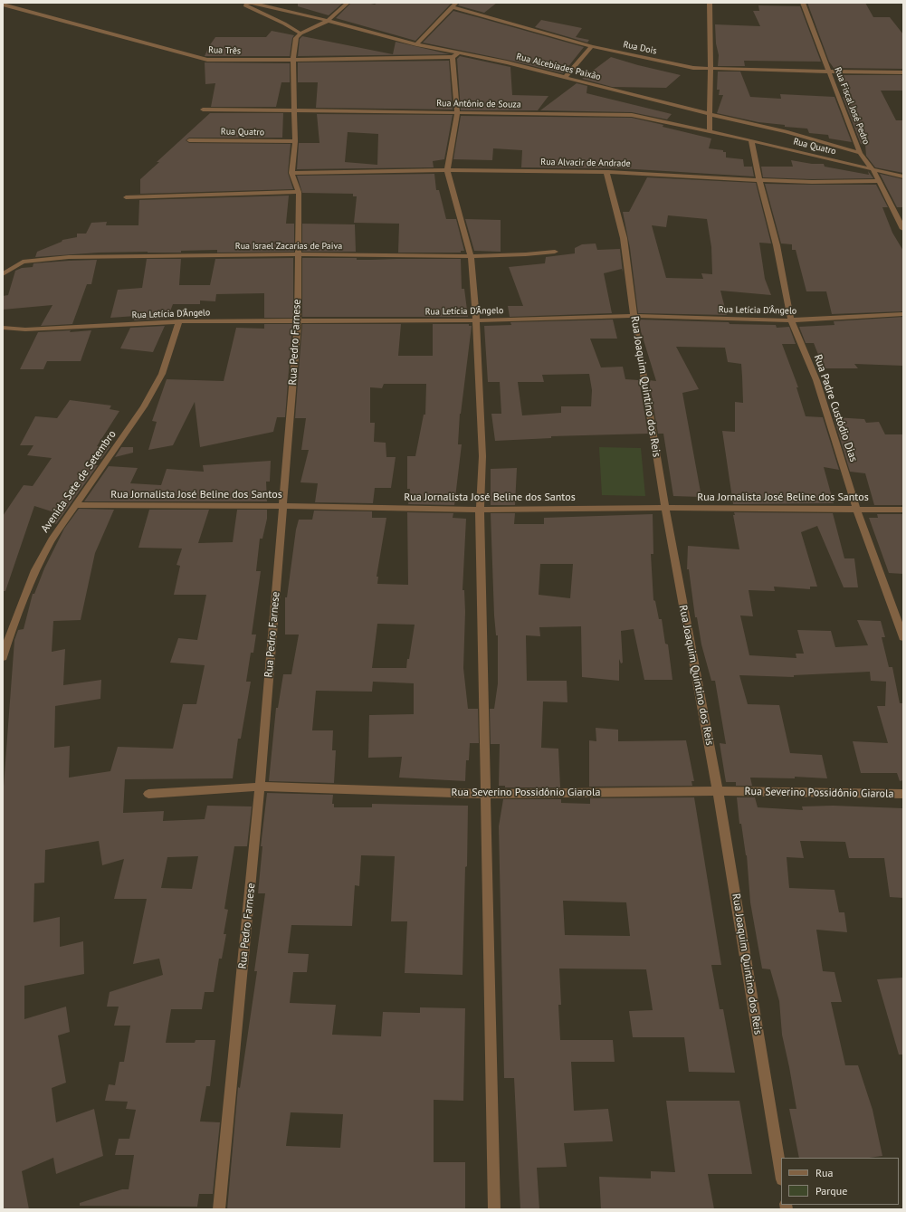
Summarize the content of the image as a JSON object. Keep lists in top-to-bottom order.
{
  "streets": {
    "street": [
      "Rua Dois",
      "Rua Três",
      "Rua Alcebíades Paixão",
      "Rua Antônio de Souza",
      "Rua Fiscal José Pedro",
      "Rua Quatro",
      "Rua Alvacir de Andrade",
      "Rua Israel Zacarias de Paiva",
      "Rua Letícia D'Ângelo",
      "Rua Pedro Farnese",
      "Rua Joaquim Quintino dos Reis",
      "Rua Padre Custódio Dias",
      "Avenida Sete de Setembro",
      "Rua Jornalista José Beline dos Santos",
      "Rua Severino Possidônio Giarola"
    ]
  },
  "crossings": [
    ["Rua Dois", "Rua Fiscal José Pedro"],
    ["Rua Três", "Rua Alcebíades Paixão"],
    ["Rua Três", "Rua Pedro Farnese"],
    ["Rua Alcebíades Paixão", "Rua Fiscal José Pedro"],
    ["Rua Antônio de Souza", "Rua Quatro"],
    ["Rua Antônio de Souza", "Rua Pedro Farnese"],
    ["Rua Antônio de Souza", "Rua Padre Custódio Dias"],
    ["Rua Fiscal José Pedro", "Rua Quatro"],
    ["Rua Fiscal José Pedro", "Rua Alvacir de Andrade"],
    ["Rua Quatro", "Rua Pedro Farnese"],
    ["Rua Quatro", "Rua Padre Custódio Dias"],
    ["Rua Alvacir de Andrade", "Rua Pedro Farnese"],
    ["Rua Alvacir de Andrade", "Rua Joaquim Quintino dos Reis"],
    ["Rua Alvacir de Andrade", "Rua Padre Custódio Dias"],
    ["Rua Israel Zacarias de Paiva", "Rua Pedro Farnese"],
    ["Rua Letícia D'Ângelo", "Rua Pedro Farnese"],
    ["Rua Letícia D'Ângelo", "Rua Joaquim Quintino dos Reis"],
    ["Rua Letícia D'Ângelo", "Rua Padre Custódio Dias"],
    ["Rua Letícia D'Ângelo", "Avenida Sete de Setembro"],
    ["Rua Pedro Farnese", "Rua Jornalista José Beline dos Santos"],
    ["Rua Pedro Farnese", "Rua Severino Possidônio Giarola"],
    ["Rua Joaquim Quintino dos Reis", "Rua Jornalista José Beline dos Santos"],
    ["Rua Joaquim Quintino dos Reis", "Rua Severino Possidônio Giarola"],
    ["Rua Padre Custódio Dias", "Rua Jornalista José Beline dos Santos"],
    ["Avenida Sete de Setembro", "Rua Jornalista José Beline dos Santos"]
  ],
  "legend": ["Rua", "Parque"]
}
